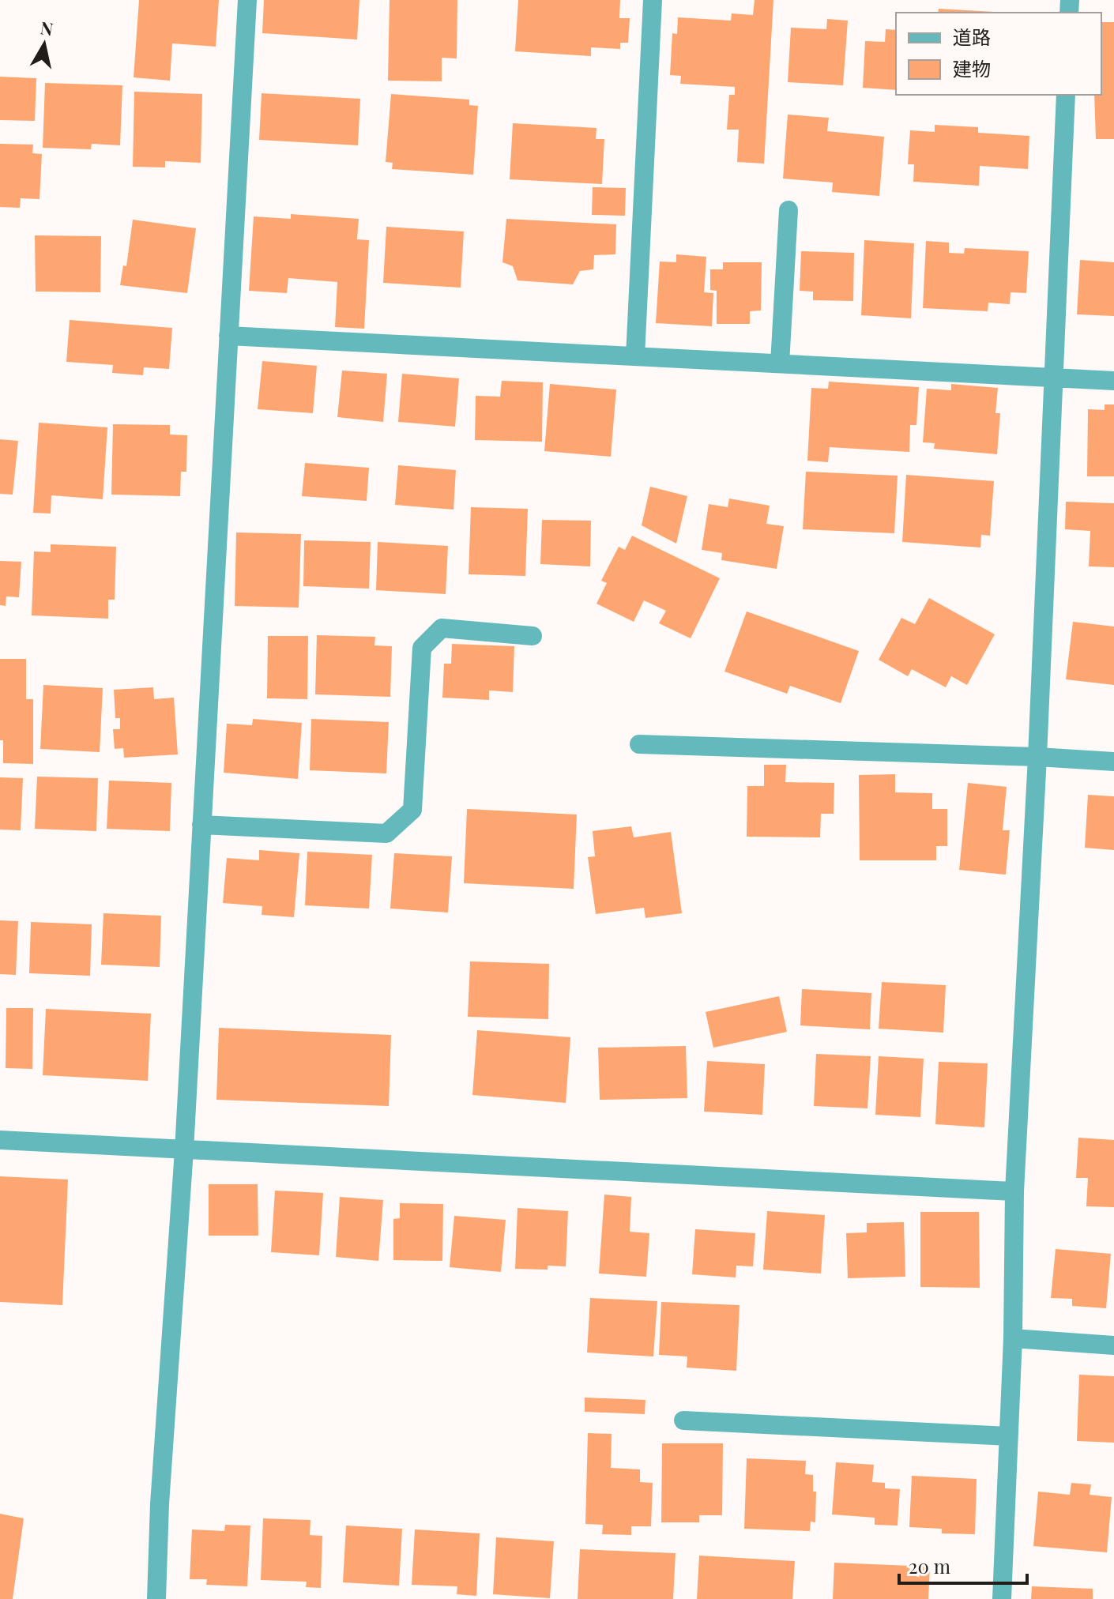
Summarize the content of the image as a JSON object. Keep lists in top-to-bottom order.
{
  "legend": ["道路", "建物"],
  "scale_bar": "20 m",
  "north": "top"
}
